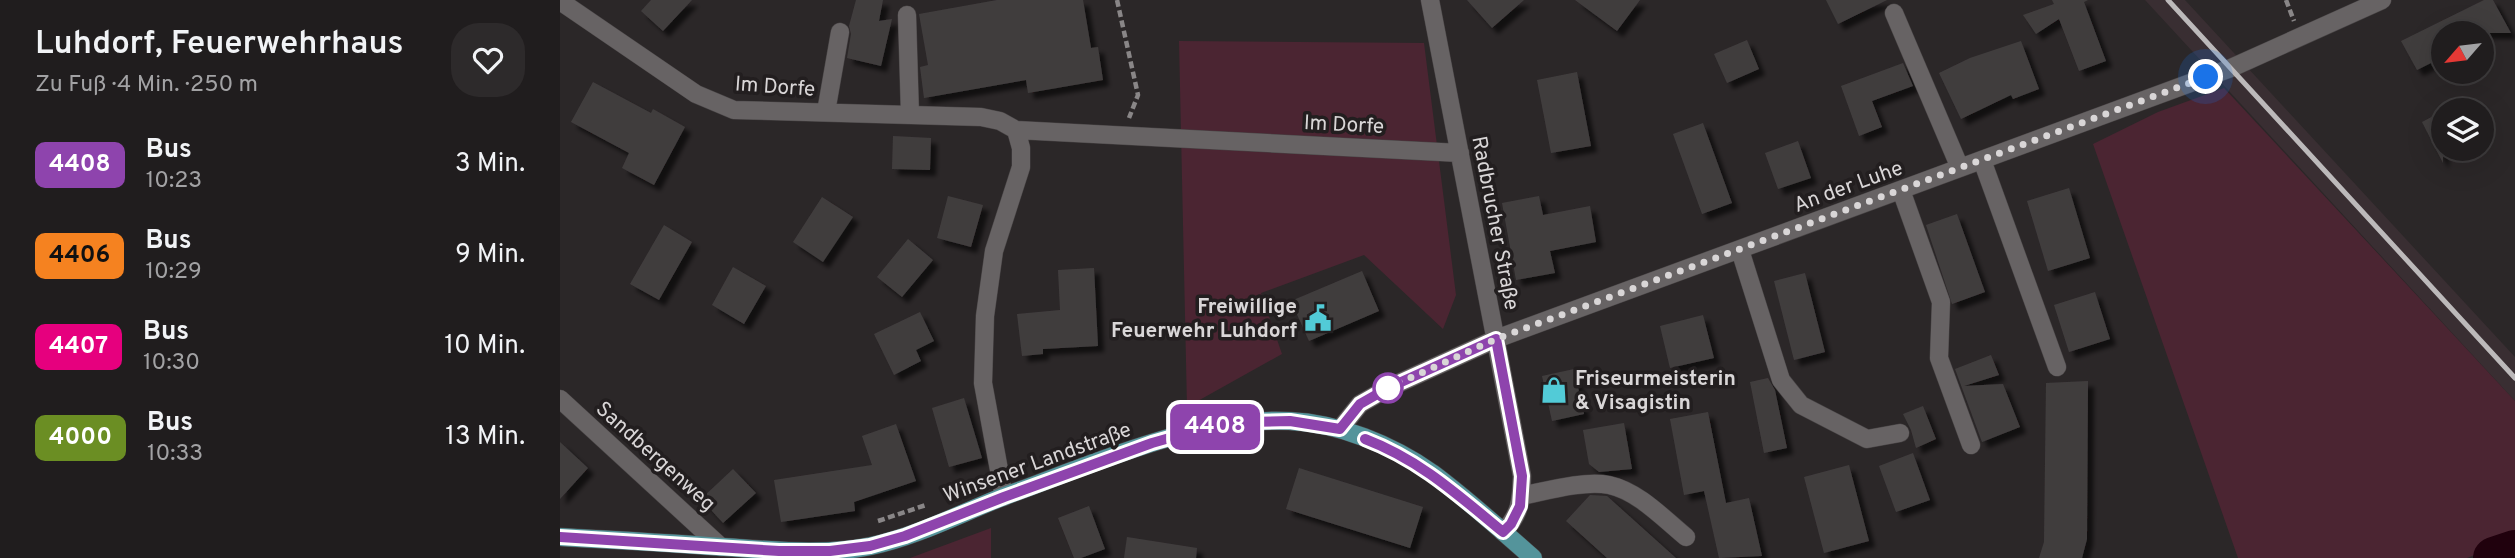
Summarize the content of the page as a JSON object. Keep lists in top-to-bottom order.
{
  "streets": {
    "main road": ["Winsener Landstraße"],
    "street": [
      "Im Dorfe",
      "An der Luhe",
      "Radbrucher Straße",
      "Sandbergenweg"
    ]
  },
  "crossings": [
    ["Im Dorfe", "Radbrucher Straße"],
    ["An der Luhe", "Radbrucher Straße"],
    ["An der Luhe", "Winsener Landstraße"],
    ["Radbrucher Straße", "Winsener Landstraße"],
    ["Sandbergenweg", "Winsener Landstraße"]
  ],
  "places": {
    "public building": ["Freiwillige Feuerwehr Luhdorf"],
    "shop": ["Friseurmeisterin & Visagistin"]
  },
  "lines": ["bus line 4408"],
  "north": "bottom left",
  "page": {
    "heading": ["Luhdorf, Feuerwehrhaus", "Zu Fuß · 4 Min. · 250 m"],
    "on_map": "4408",
    "list": [
      {
        "mark": "4408",
        "name": "Bus",
        "note": "10:23",
        "value": "3 Min."
      },
      {
        "mark": "4406",
        "name": "Bus",
        "note": "10:29",
        "value": "9 Min."
      },
      {
        "mark": "4407",
        "name": "Bus",
        "note": "10:30",
        "value": "10 Min."
      },
      {
        "mark": "4000",
        "name": "Bus",
        "note": "10:33",
        "value": "13 Min."
      }
    ]
  }
}
